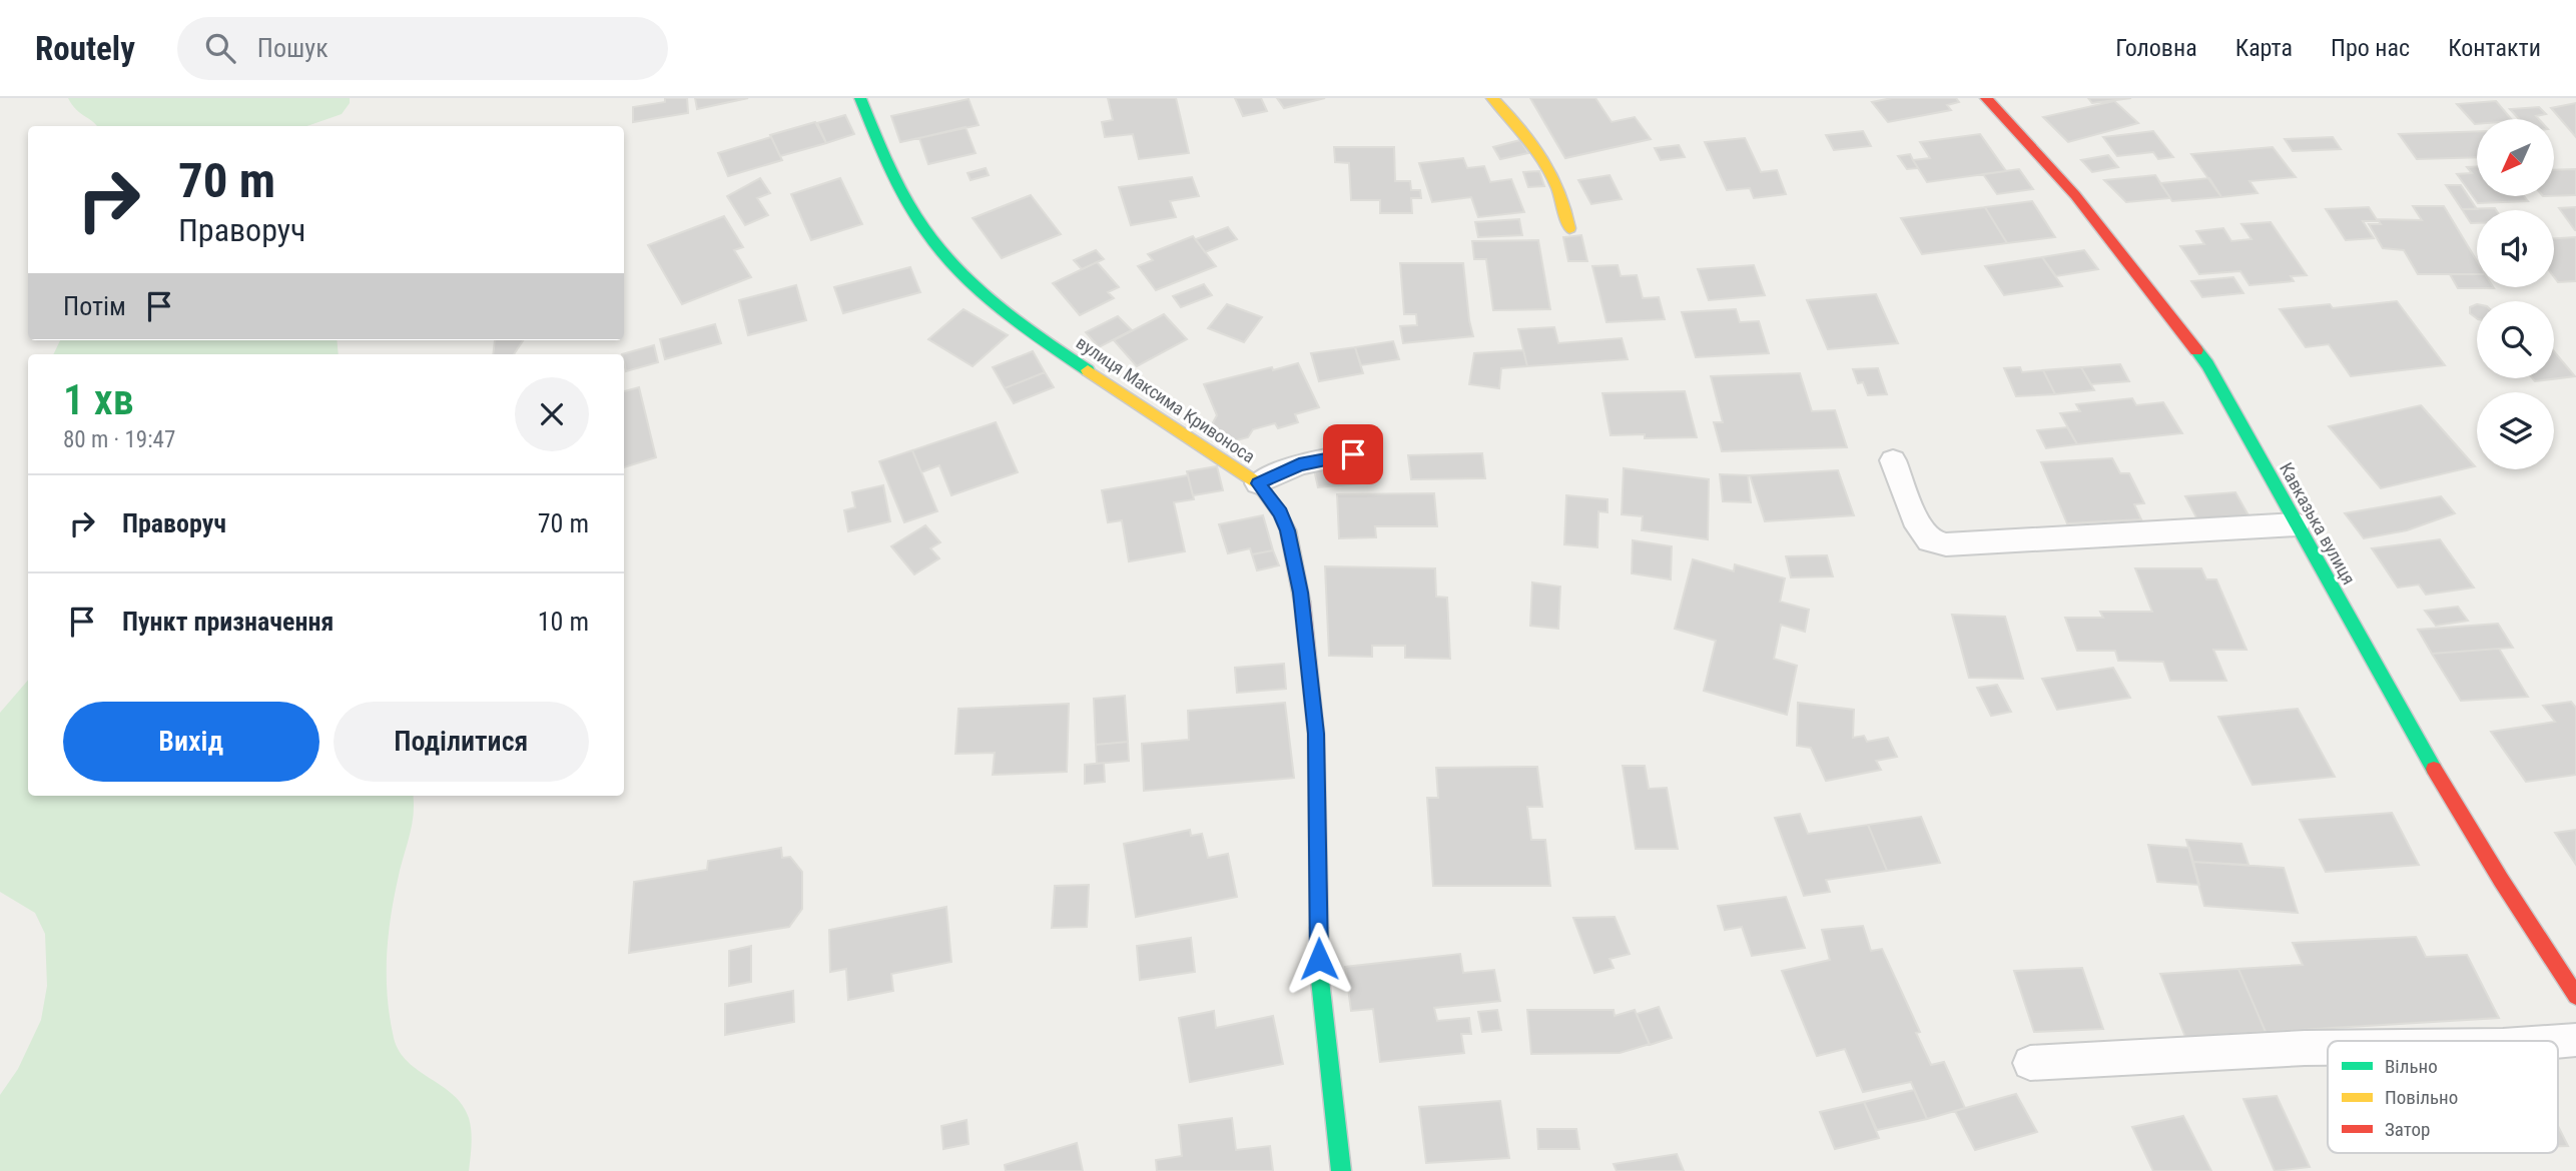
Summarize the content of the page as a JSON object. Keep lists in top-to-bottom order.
{
  "streets": {
    "street": ["вулиця Максима Кривоноса", "Кавказька вулиця"]
  },
  "legend": ["Вільно", "Повільно", "Затор"],
  "north": "bottom left",
  "page": {
    "header": "Routely",
    "search": "Пошук",
    "nav": [
      "Головна",
      "Карта",
      "Про нас",
      "Контакти"
    ],
    "turn": ["70 m", "Праворуч"],
    "then": "Потім",
    "heading": ["1 хв", "80 m · 19:47"],
    "list": [
      {
        "name": "Праворуч",
        "value": "70 m"
      },
      {
        "name": "Пункт призначення",
        "value": "10 m"
      }
    ],
    "buttons": ["Вихід", "Поділитися"]
  }
}
